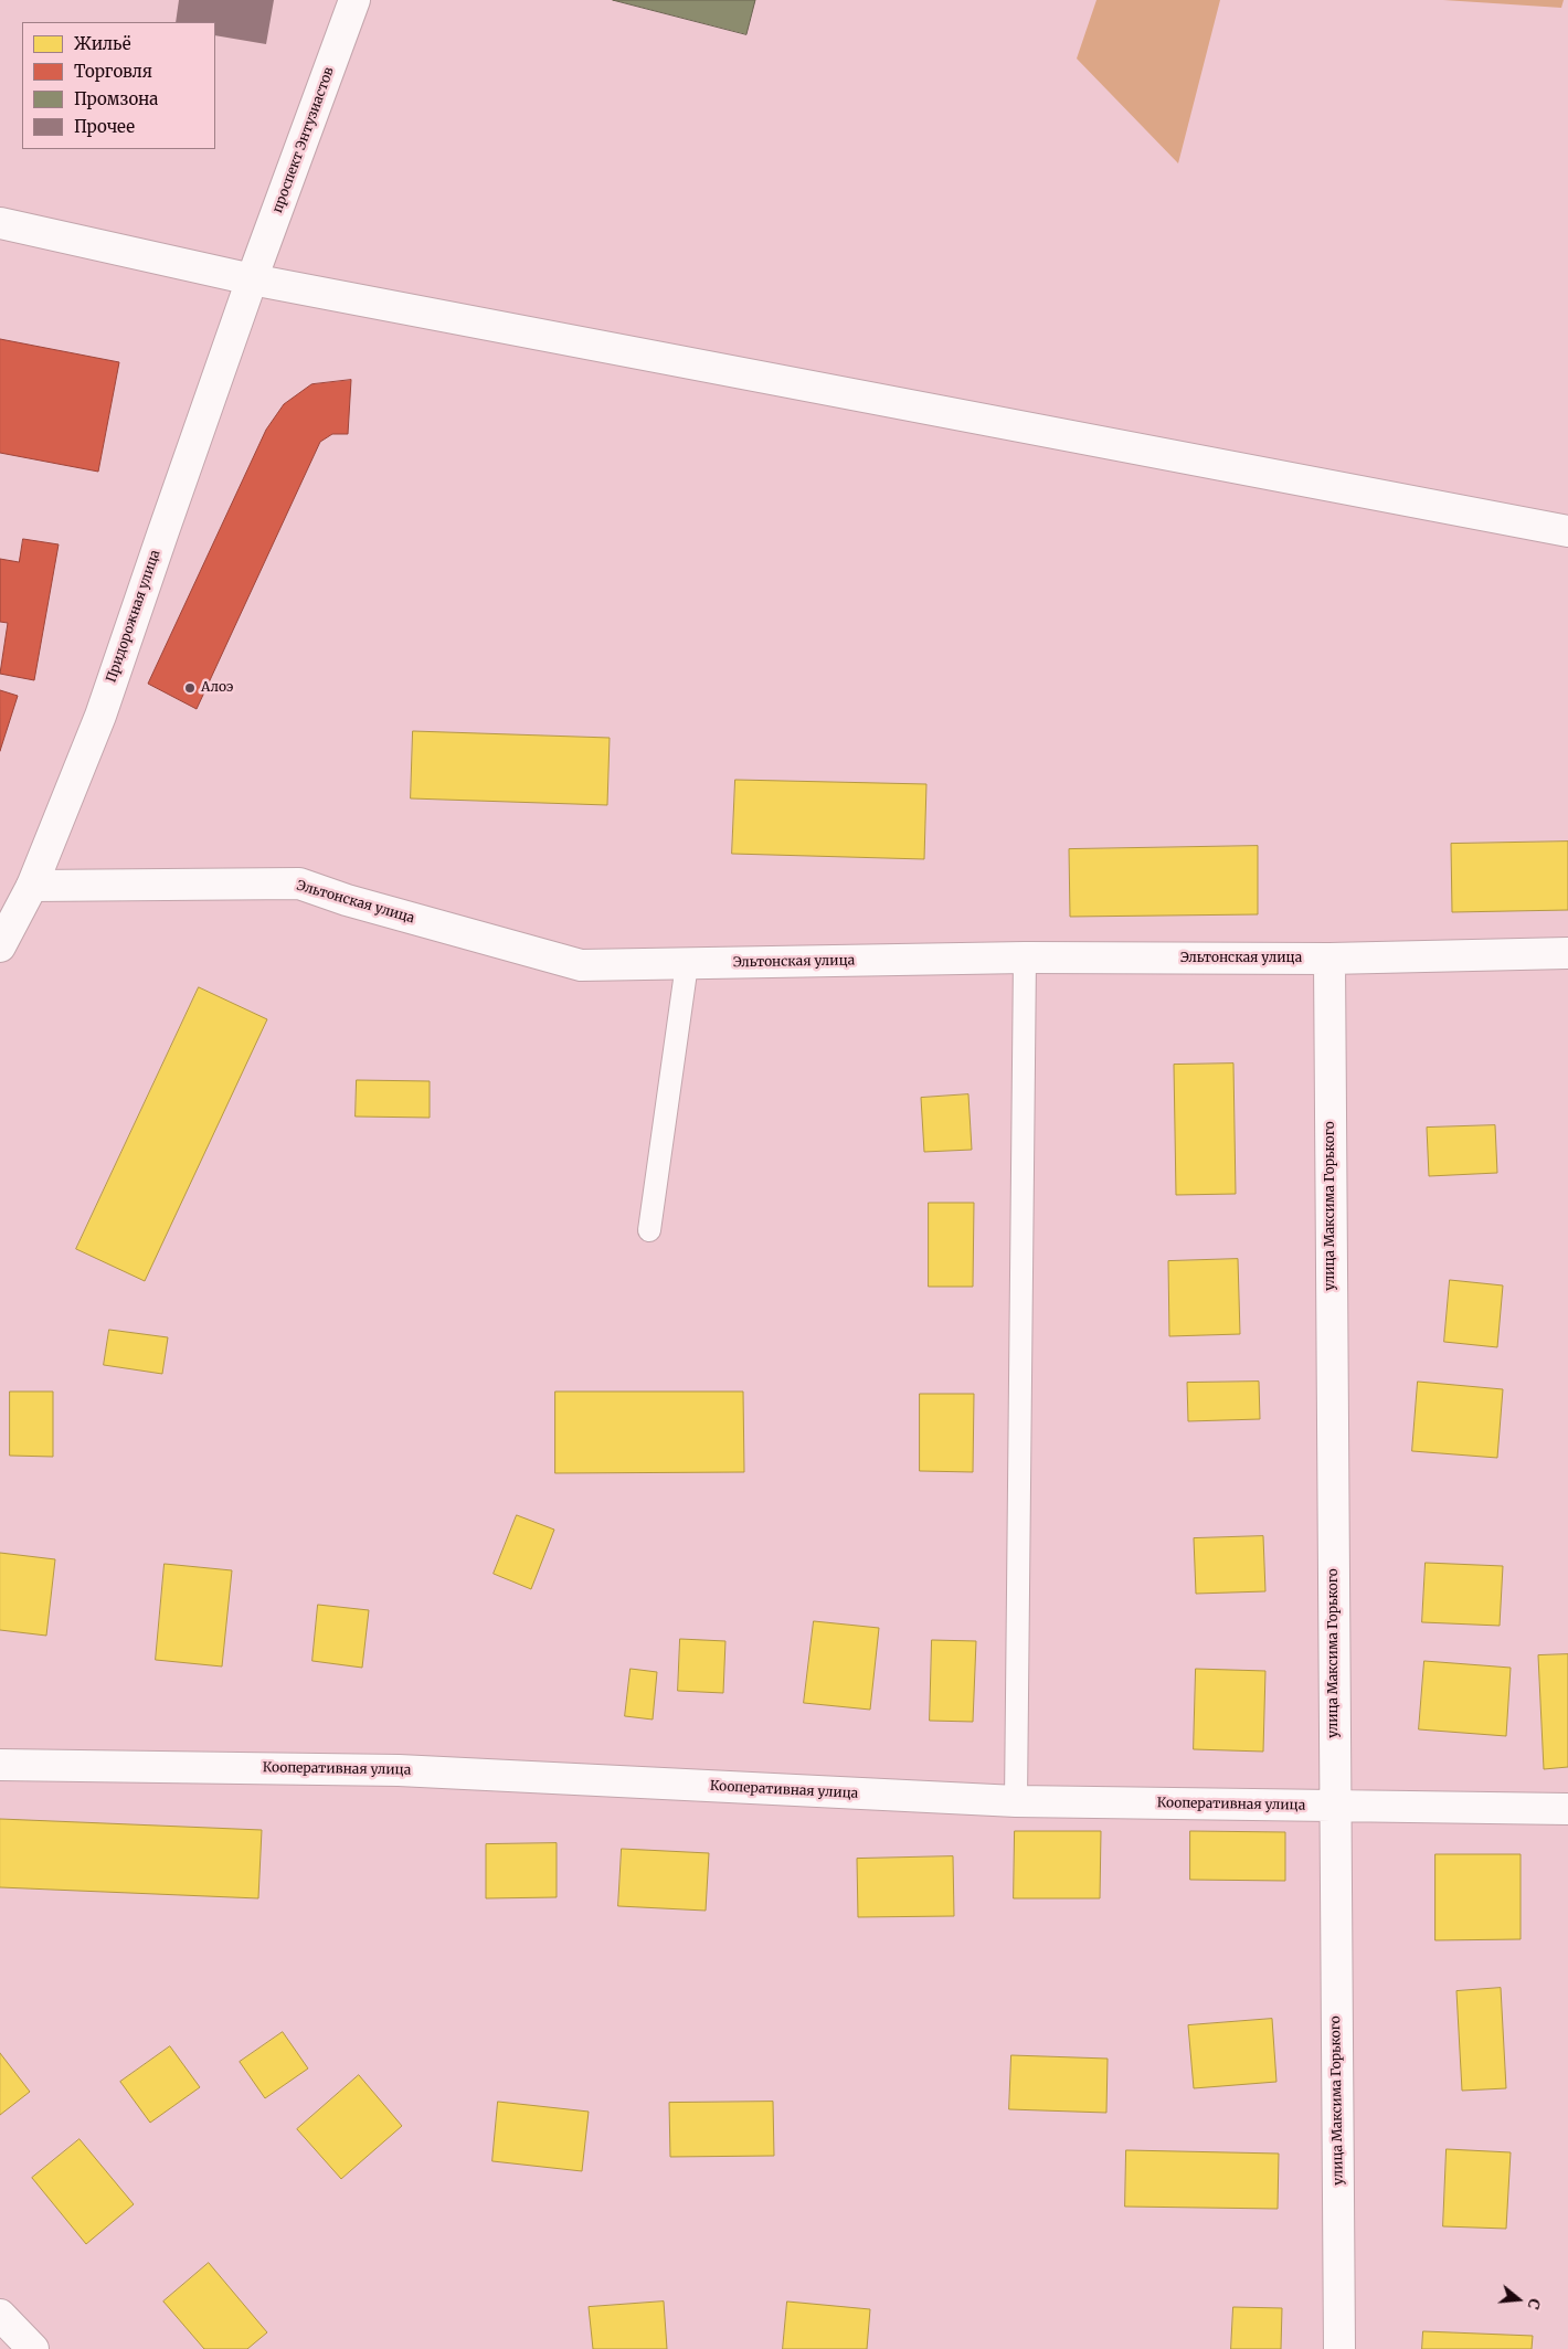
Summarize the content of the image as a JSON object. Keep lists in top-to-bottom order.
{
  "streets": {
    "street": [
      "проспект Энтузиастов",
      "Придорожная улица",
      "Эльтонская улица",
      "улица Максима Горького",
      "Кооперативная улица"
    ]
  },
  "crossings": [
    ["проспект Энтузиастов", "Придорожная улица"],
    ["Придорожная улица", "Эльтонская улица"],
    ["Эльтонская улица", "улица Максима Горького"],
    ["улица Максима Горького", "Кооперативная улица"]
  ],
  "places": ["Алоэ"],
  "legend": [
    "Жильё",
    "Торговля",
    "Промзона",
    "Прочее"
  ],
  "north": "right"
}
